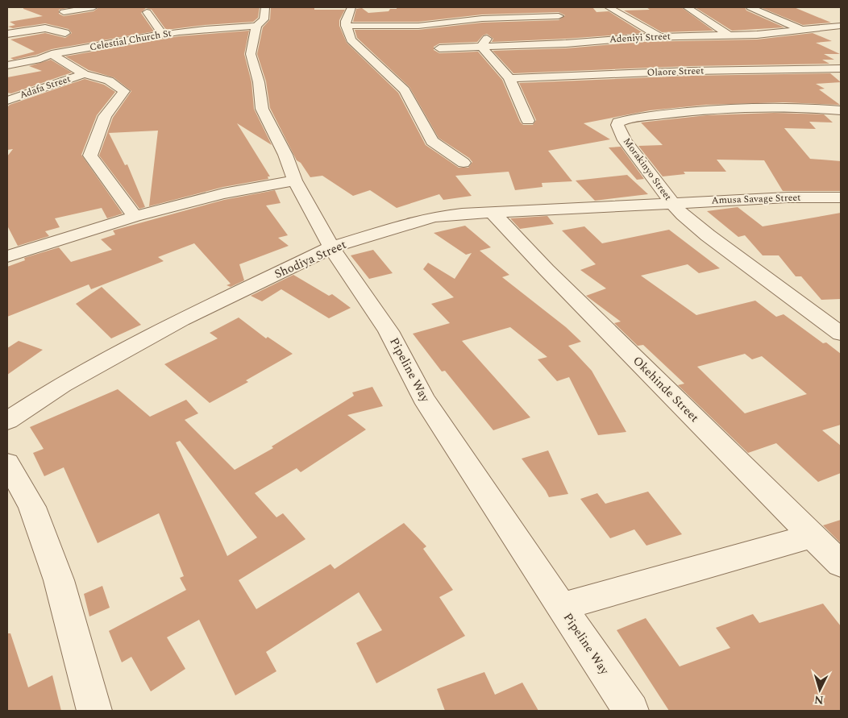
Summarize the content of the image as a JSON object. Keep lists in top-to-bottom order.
{
  "streets": {
    "street": [
      "Adeniyi Street",
      "Celestial Church St",
      "Olaore Street",
      "Adafa Street",
      "Morakinyo Street",
      "Amusa Savage Street",
      "Shodiya Street",
      "Pipeline Way",
      "Okehinde Street"
    ]
  },
  "crossings": [
    ["Celestial Church St", "Pipeline Way"],
    ["Morakinyo Street", "Amusa Savage Street"],
    ["Morakinyo Street", "Shodiya Street"],
    ["Amusa Savage Street", "Shodiya Street"],
    ["Shodiya Street", "Pipeline Way"],
    ["Shodiya Street", "Okehinde Street"]
  ],
  "north": "bottom"
}
